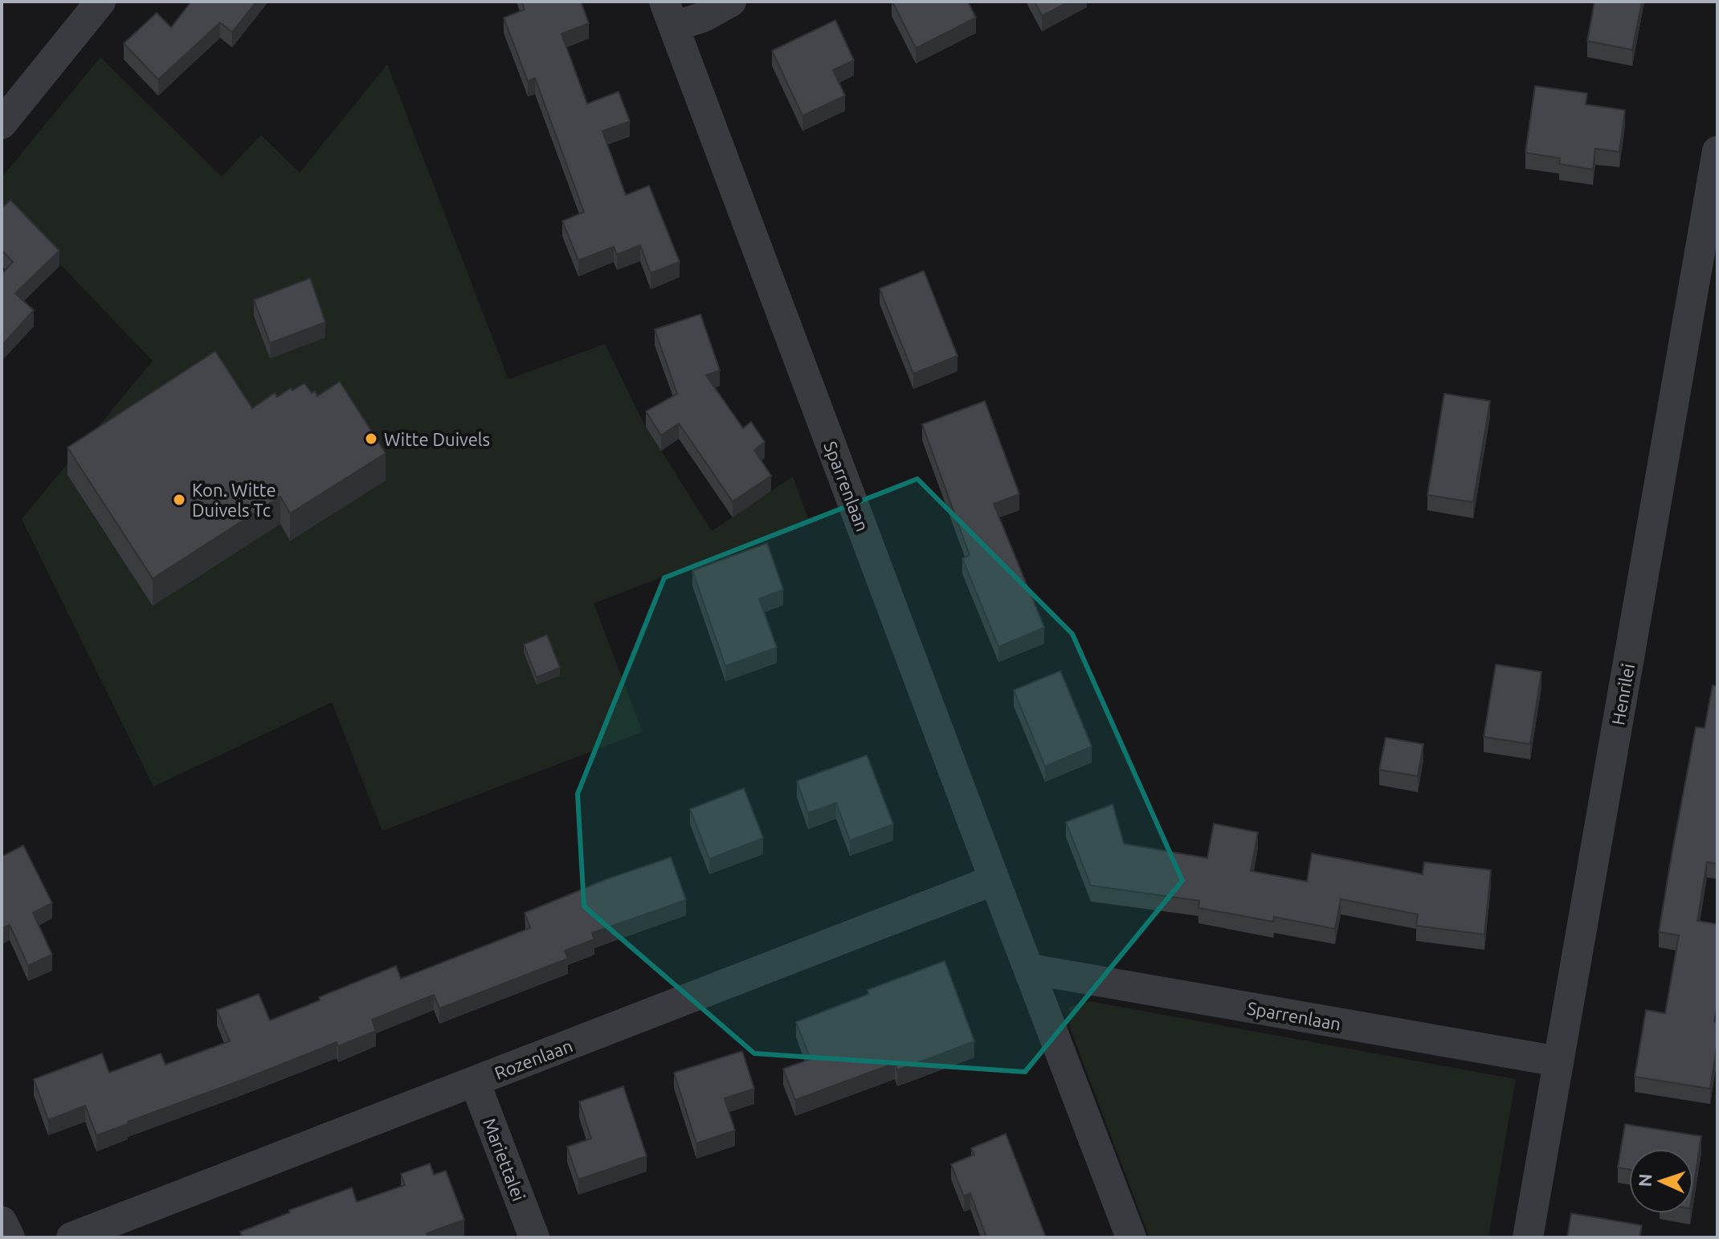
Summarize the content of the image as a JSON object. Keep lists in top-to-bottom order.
{
  "streets": {
    "street": [
      "Sparrenlaan",
      "Henrilei",
      "Rozenlaan",
      "Mariettalei"
    ]
  },
  "crossings": [
    ["Sparrenlaan", "Henrilei"],
    ["Sparrenlaan", "Rozenlaan"],
    ["Rozenlaan", "Mariettalei"]
  ],
  "places": ["Witte Duivels", "Kon. Witte Duivels Tc"],
  "north": "left"
}
